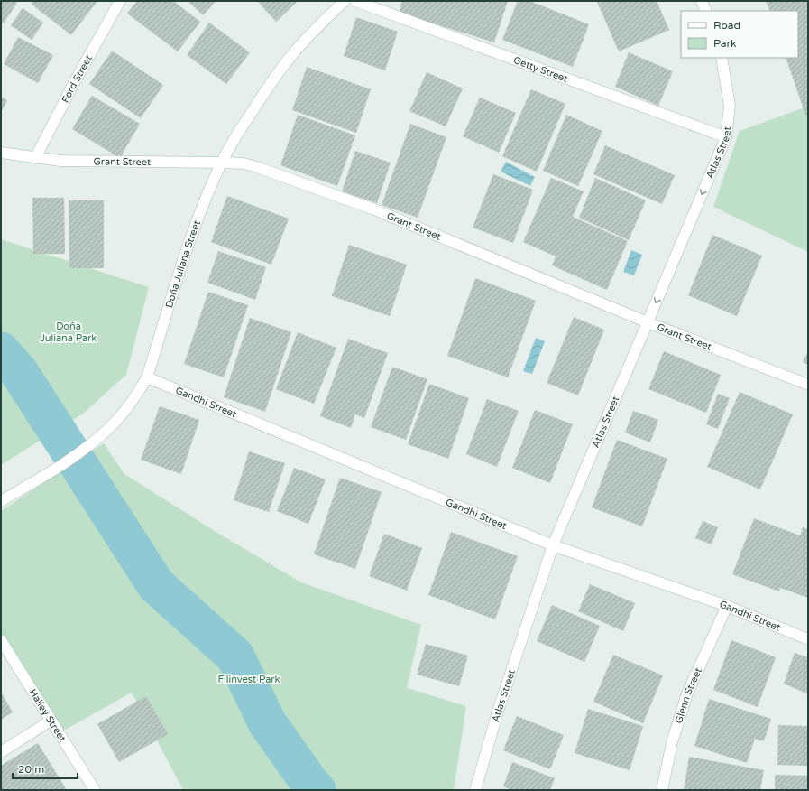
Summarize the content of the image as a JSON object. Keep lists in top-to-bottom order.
{
  "streets": {
    "street": [
      "Getty Street",
      "Ford Street",
      "Atlas Street",
      "Grant Street",
      "Doña Juliana Street",
      "Gandhi Street",
      "Glenn Street",
      "Hailey Street"
    ]
  },
  "crossings": [
    ["Getty Street", "Atlas Street"],
    ["Ford Street", "Grant Street"],
    ["Atlas Street", "Grant Street"],
    ["Atlas Street", "Gandhi Street"],
    ["Grant Street", "Doña Juliana Street"],
    ["Doña Juliana Street", "Gandhi Street"],
    ["Gandhi Street", "Glenn Street"]
  ],
  "parks": ["Doña Juliana Park", "Filinvest Park"],
  "legend": ["Road", "Park"],
  "scale_bar": "20 m"
}
